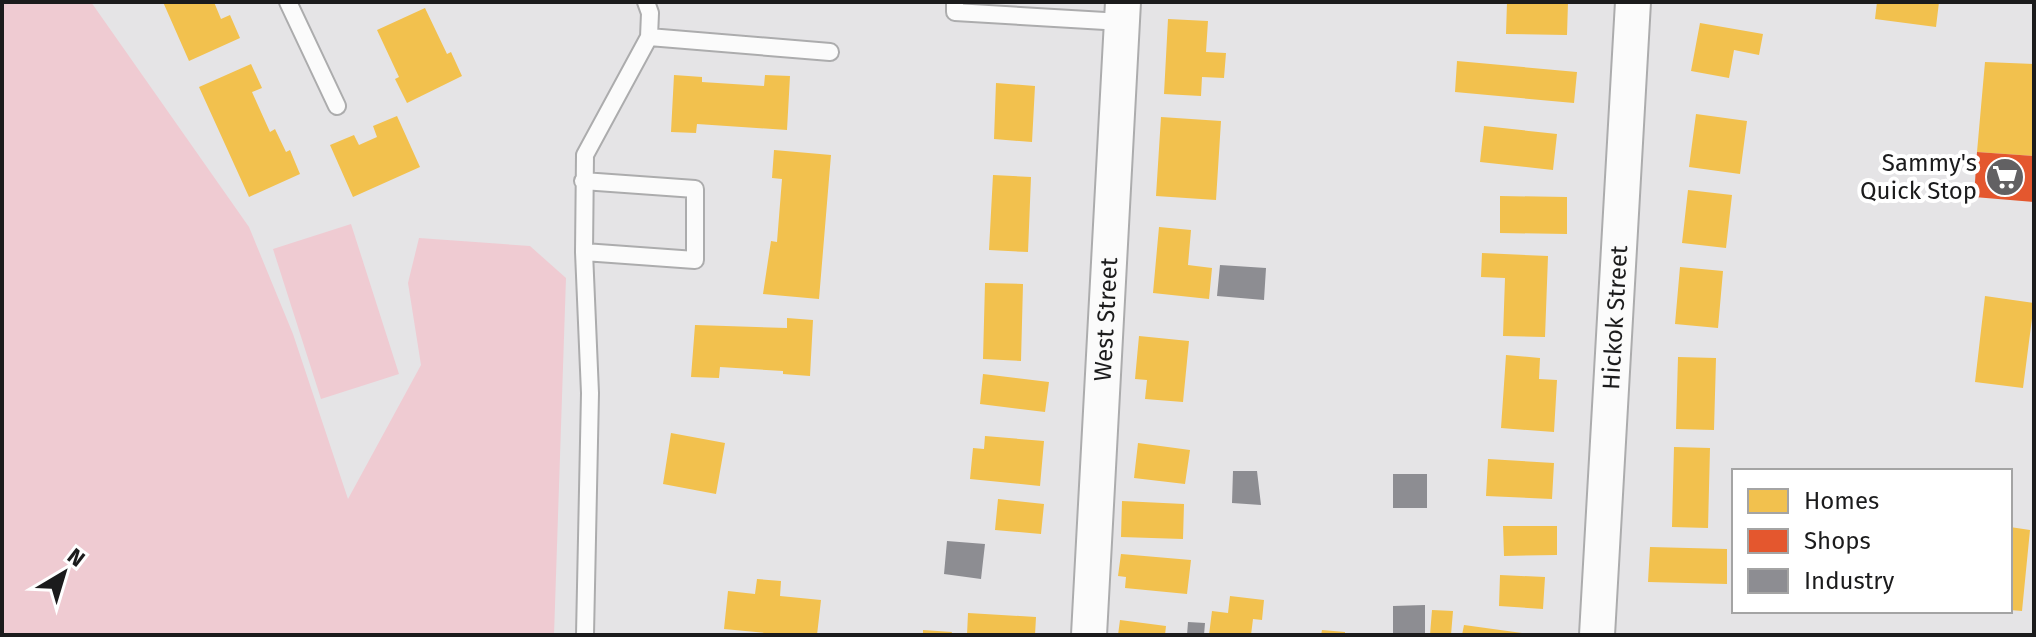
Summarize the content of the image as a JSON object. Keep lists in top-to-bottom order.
{
  "streets": {
    "street": ["West Street", "Hickok Street"]
  },
  "places": {
    "supermarket": ["Sammy's Quick Stop"]
  },
  "legend": ["Homes", "Shops", "Industry"],
  "north": "top right"
}
